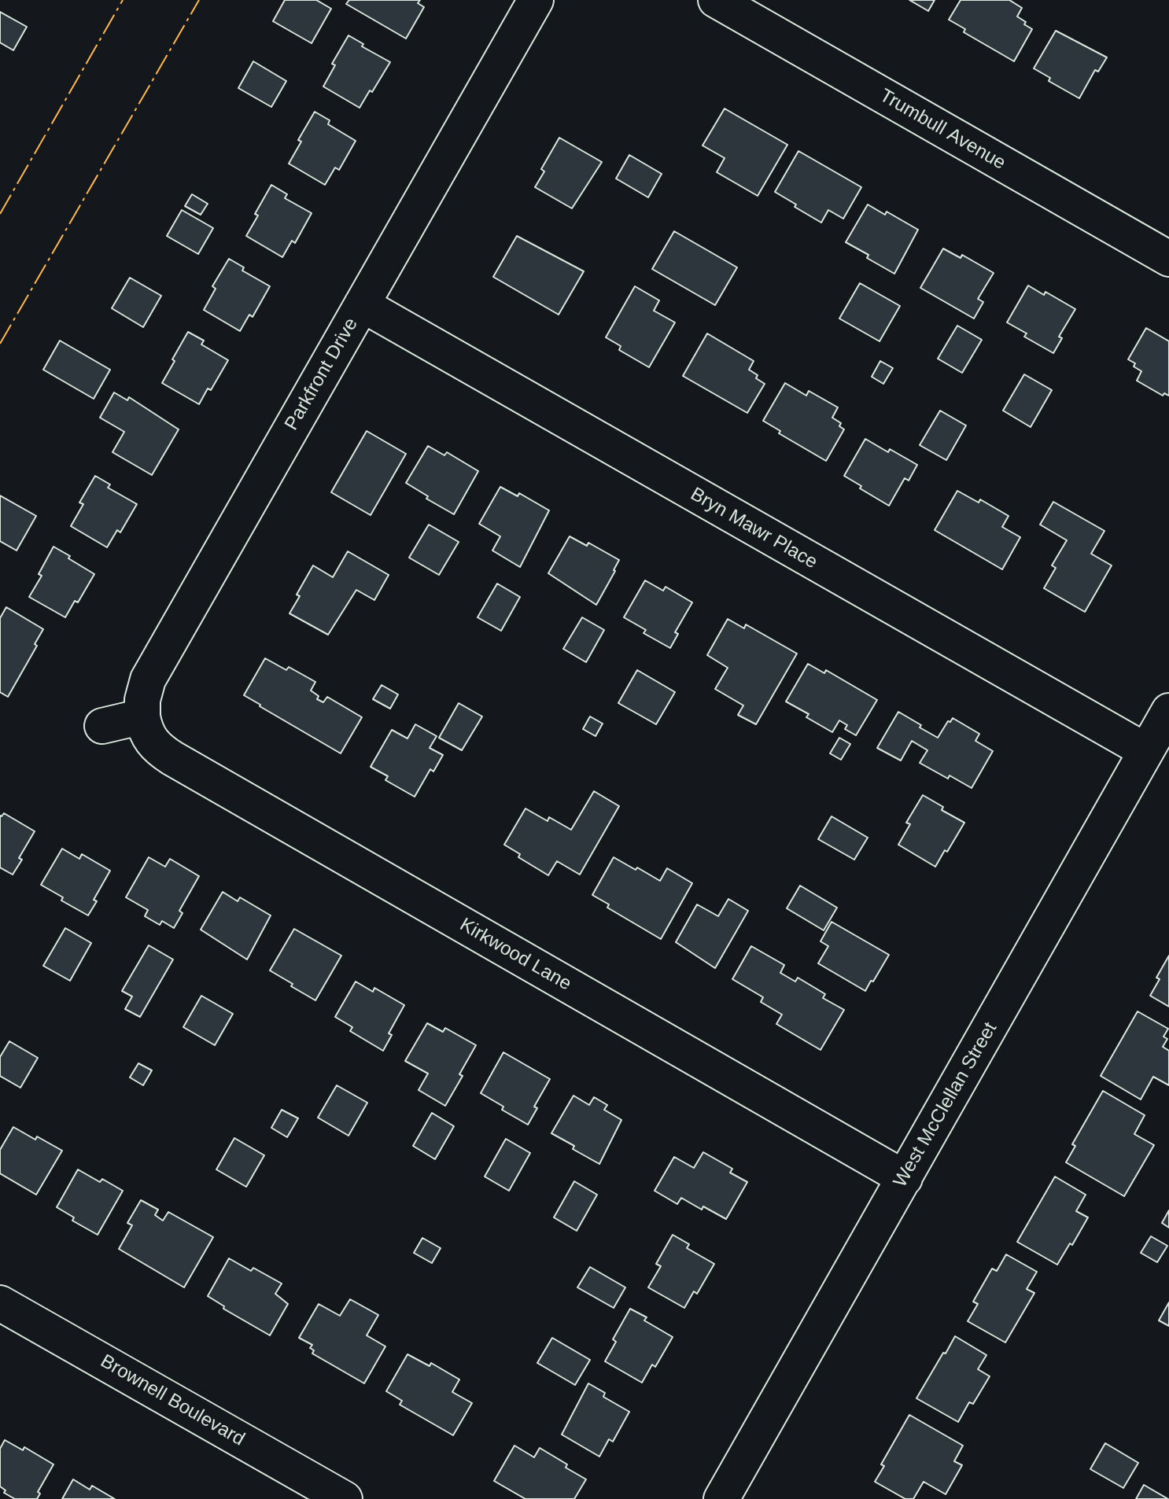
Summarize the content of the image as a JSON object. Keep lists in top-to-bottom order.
{
  "streets": {
    "street": [
      "Trumbull Avenue",
      "Parkfront Drive",
      "Bryn Mawr Place",
      "Kirkwood Lane",
      "West McClellan Street",
      "Brownell Boulevard"
    ]
  },
  "crossings": [
    ["Parkfront Drive", "Bryn Mawr Place"],
    ["Parkfront Drive", "Kirkwood Lane"],
    ["Bryn Mawr Place", "West McClellan Street"],
    ["Kirkwood Lane", "West McClellan Street"]
  ]
}
